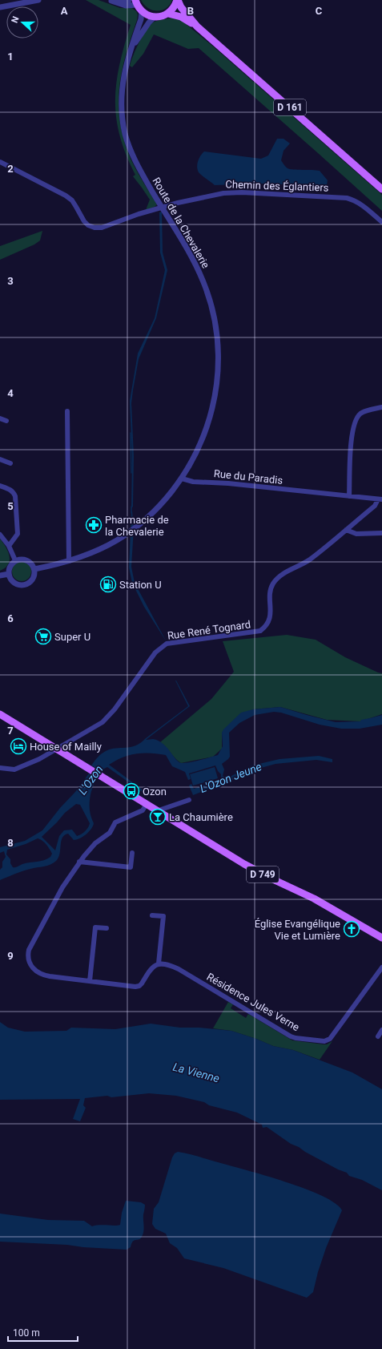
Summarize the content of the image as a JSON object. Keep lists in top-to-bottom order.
{
  "streets": {
    "main road": ["D 161", "D 749"],
    "street": [
      "Chemin des Églantiers",
      "Route de la Chevalerie",
      "Rue du Paradis",
      "Rue René Tognard",
      "Résidence Jules Verne"
    ]
  },
  "crossings": [
    ["Chemin des Églantiers", "Route de la Chevalerie"],
    ["Route de la Chevalerie", "Rue du Paradis"],
    ["Rue du Paradis", "Rue René Tognard"],
    ["Rue René Tognard", "D 749"]
  ],
  "water": ["L'Ozon Jeune", "L'Ozon", "La Vienne"],
  "places": {
    "pharmacy": ["Pharmacie de la Chevalerie"],
    "fuel station": ["Station U"],
    "supermarket": ["Super U"],
    "hotel": ["House of Mailly"],
    "bus stop": ["Ozon"],
    "bar": ["La Chaumière"],
    "church": ["Église Evangélique Vie et Lumière"]
  },
  "scale_bar": "100 m",
  "north": "left",
  "grid": {
    "columns": ["A", "B", "C"],
    "rows": [
      "1",
      "2",
      "3",
      "4",
      "5",
      "6",
      "7",
      "8",
      "9"
    ]
  }
}
